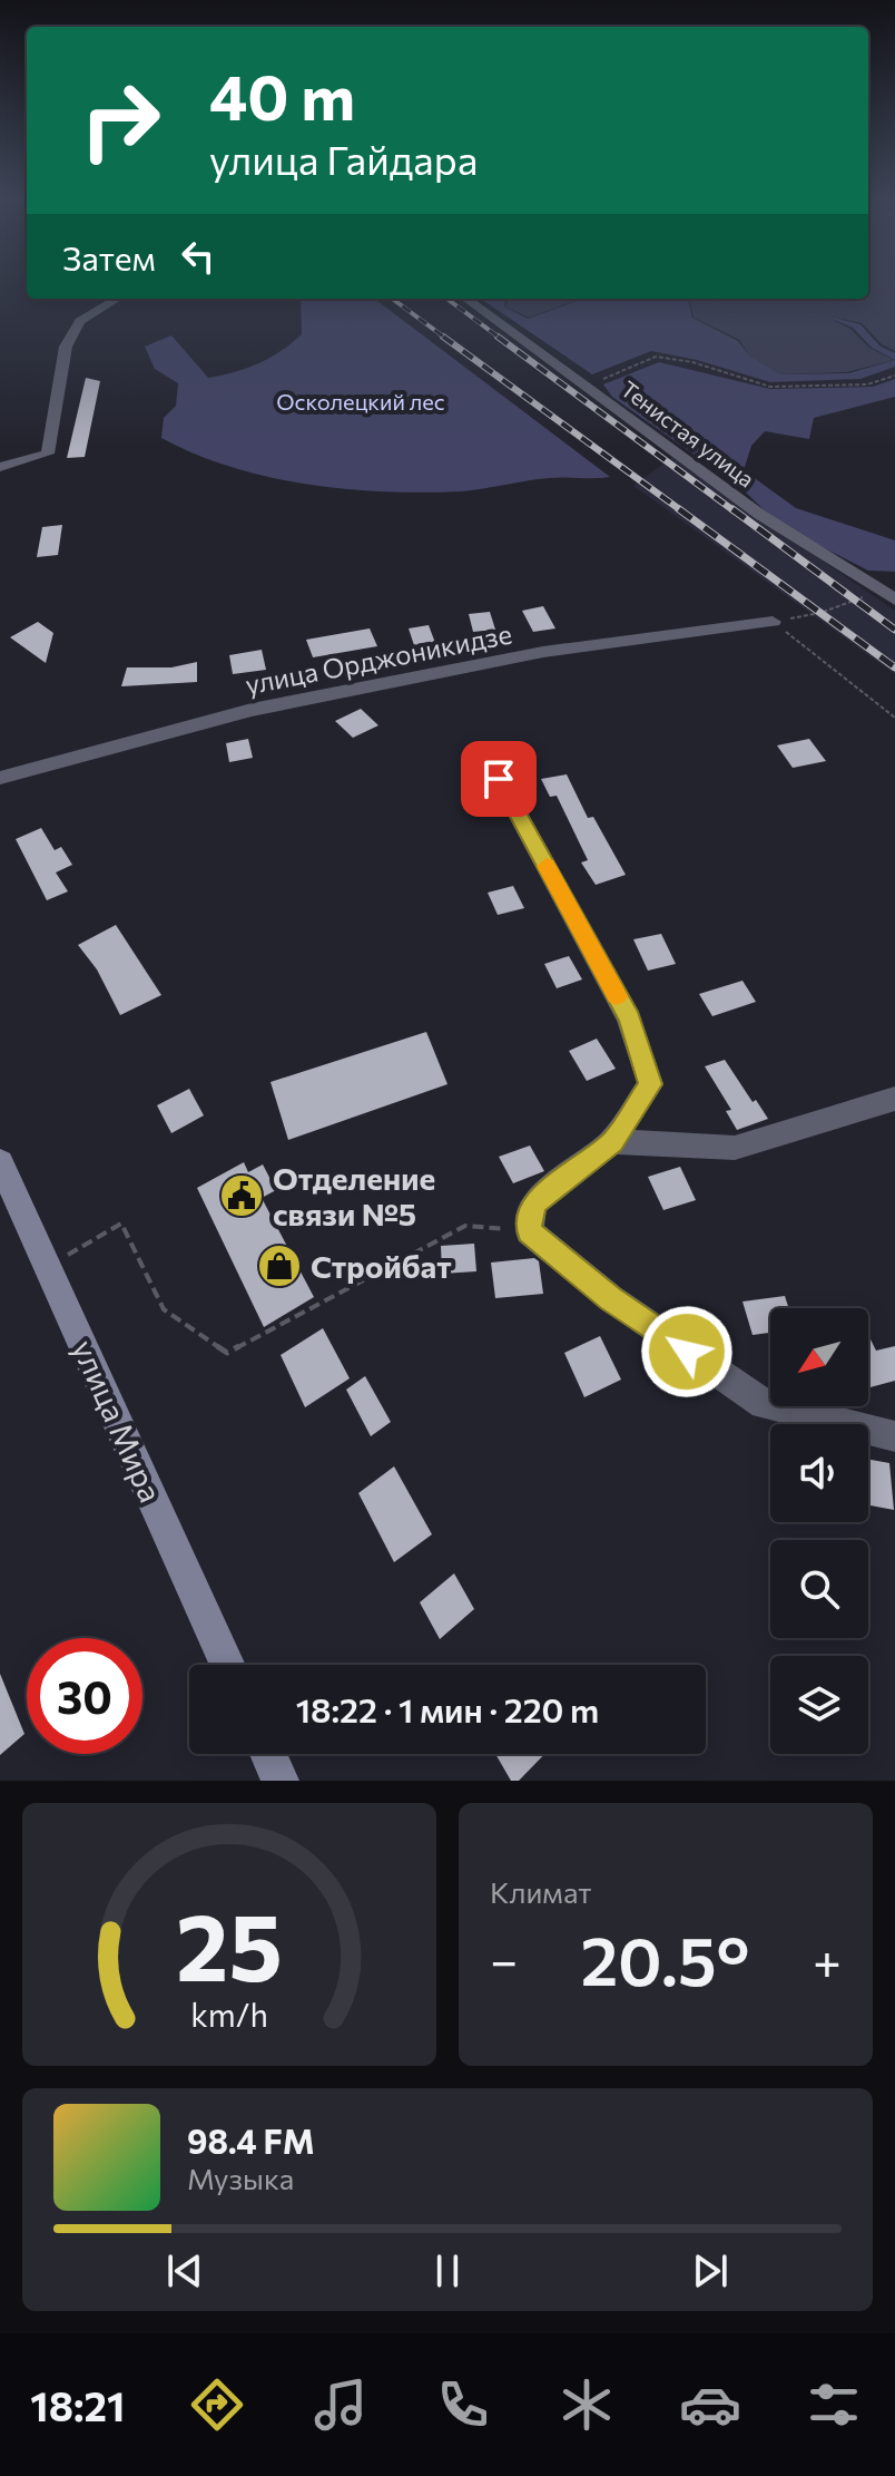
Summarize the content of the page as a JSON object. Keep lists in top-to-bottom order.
{
  "streets": {
    "main road": ["улица Мира"],
    "street": ["Тенистая улица", "улица Орджоникидзе"]
  },
  "parks": ["Осколецкий лес"],
  "places": {
    "public building": ["Отделение связи №5"],
    "shop": ["Стройбат"]
  },
  "north": "bottom left",
  "page": {
    "turn": ["40 m", "улица Гайдара"],
    "then": "Затем",
    "limit": "30",
    "trip": "18:22 · 1 мин · 220 m",
    "tile": "Климат",
    "heat": ["−", "20.5°", "+"],
    "song": ["98.4 FM", "Музыка"],
    "tabs": "18:21",
    "gauge": ["25", "km/h"]
  }
}
